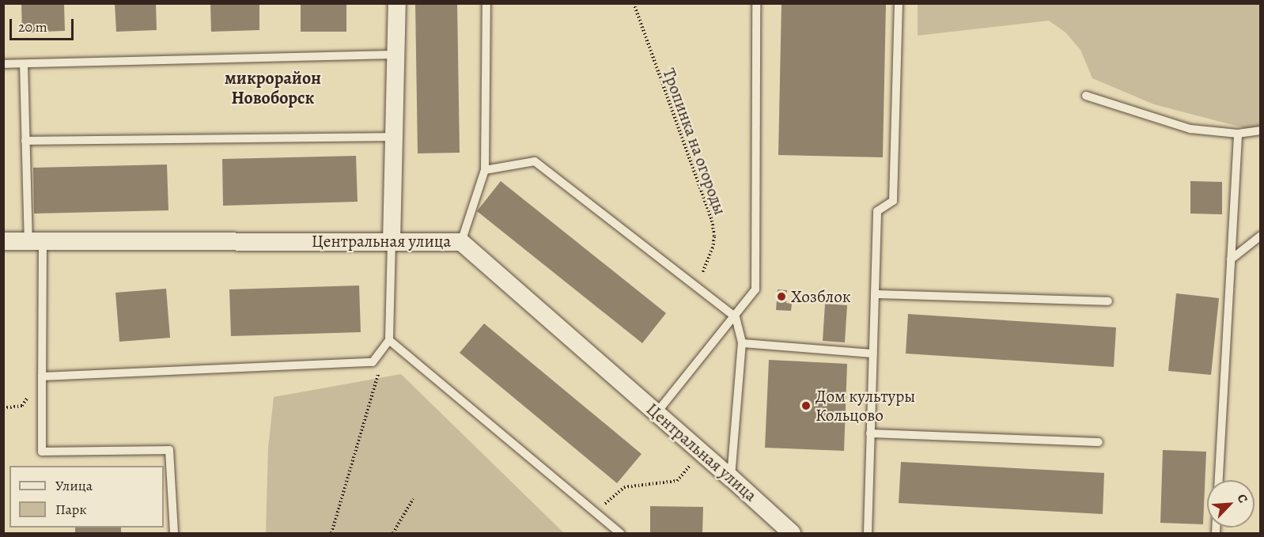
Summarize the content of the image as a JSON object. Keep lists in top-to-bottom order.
{
  "streets": {
    "street": ["Центральная улица"],
    "path": ["Тропинка на огороды"]
  },
  "districts": ["микрорайон Новоборск"],
  "places": ["Хозблок", "Дом культуры Кольцово"],
  "legend": ["Улица", "Парк"],
  "scale_bar": "20 m",
  "north": "top right"
}
